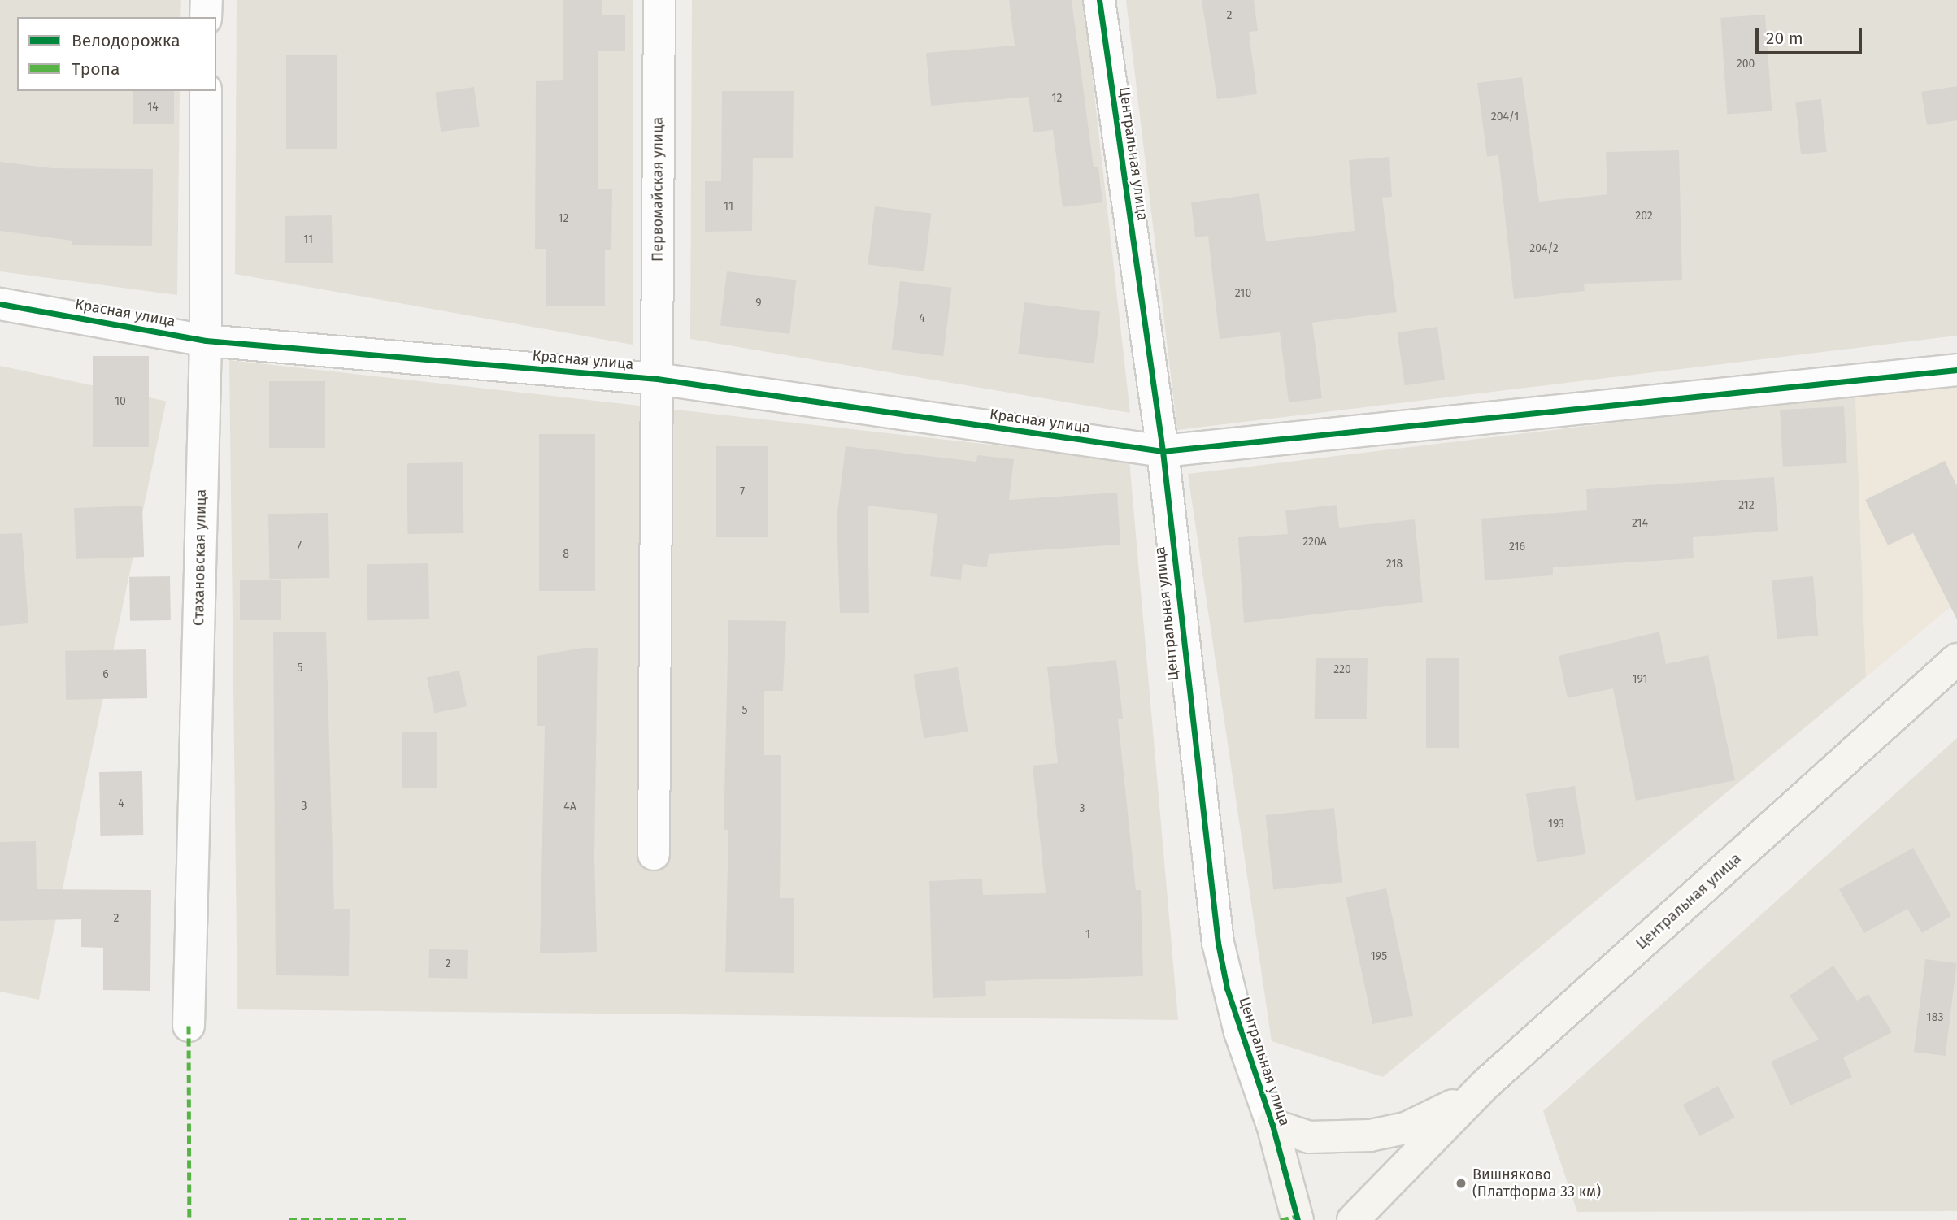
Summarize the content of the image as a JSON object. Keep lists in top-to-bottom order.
{
  "streets": {
    "street": [
      "Центральная улица",
      "Первомайская улица",
      "Красная улица",
      "Стахановская улица"
    ]
  },
  "crossings": [
    ["Центральная улица", "Красная улица"],
    ["Первомайская улица", "Красная улица"],
    ["Красная улица", "Стахановская улица"]
  ],
  "places": ["Вишняково (Платформа 33 км)"],
  "house_numbers": [
    "2",
    "200",
    "12",
    "14",
    "204/1",
    "11",
    "202",
    "12",
    "11",
    "204/2",
    "210",
    "9",
    "4",
    "10",
    "7",
    "212",
    "214",
    "220А",
    "7",
    "216",
    "8",
    "218",
    "5",
    "220",
    "6",
    "191",
    "5",
    "4",
    "3",
    "4А",
    "3",
    "193",
    "2",
    "1",
    "195",
    "2",
    "183"
  ],
  "legend": ["Велодорожка", "Тропа"],
  "scale_bar": "20 m"
}
